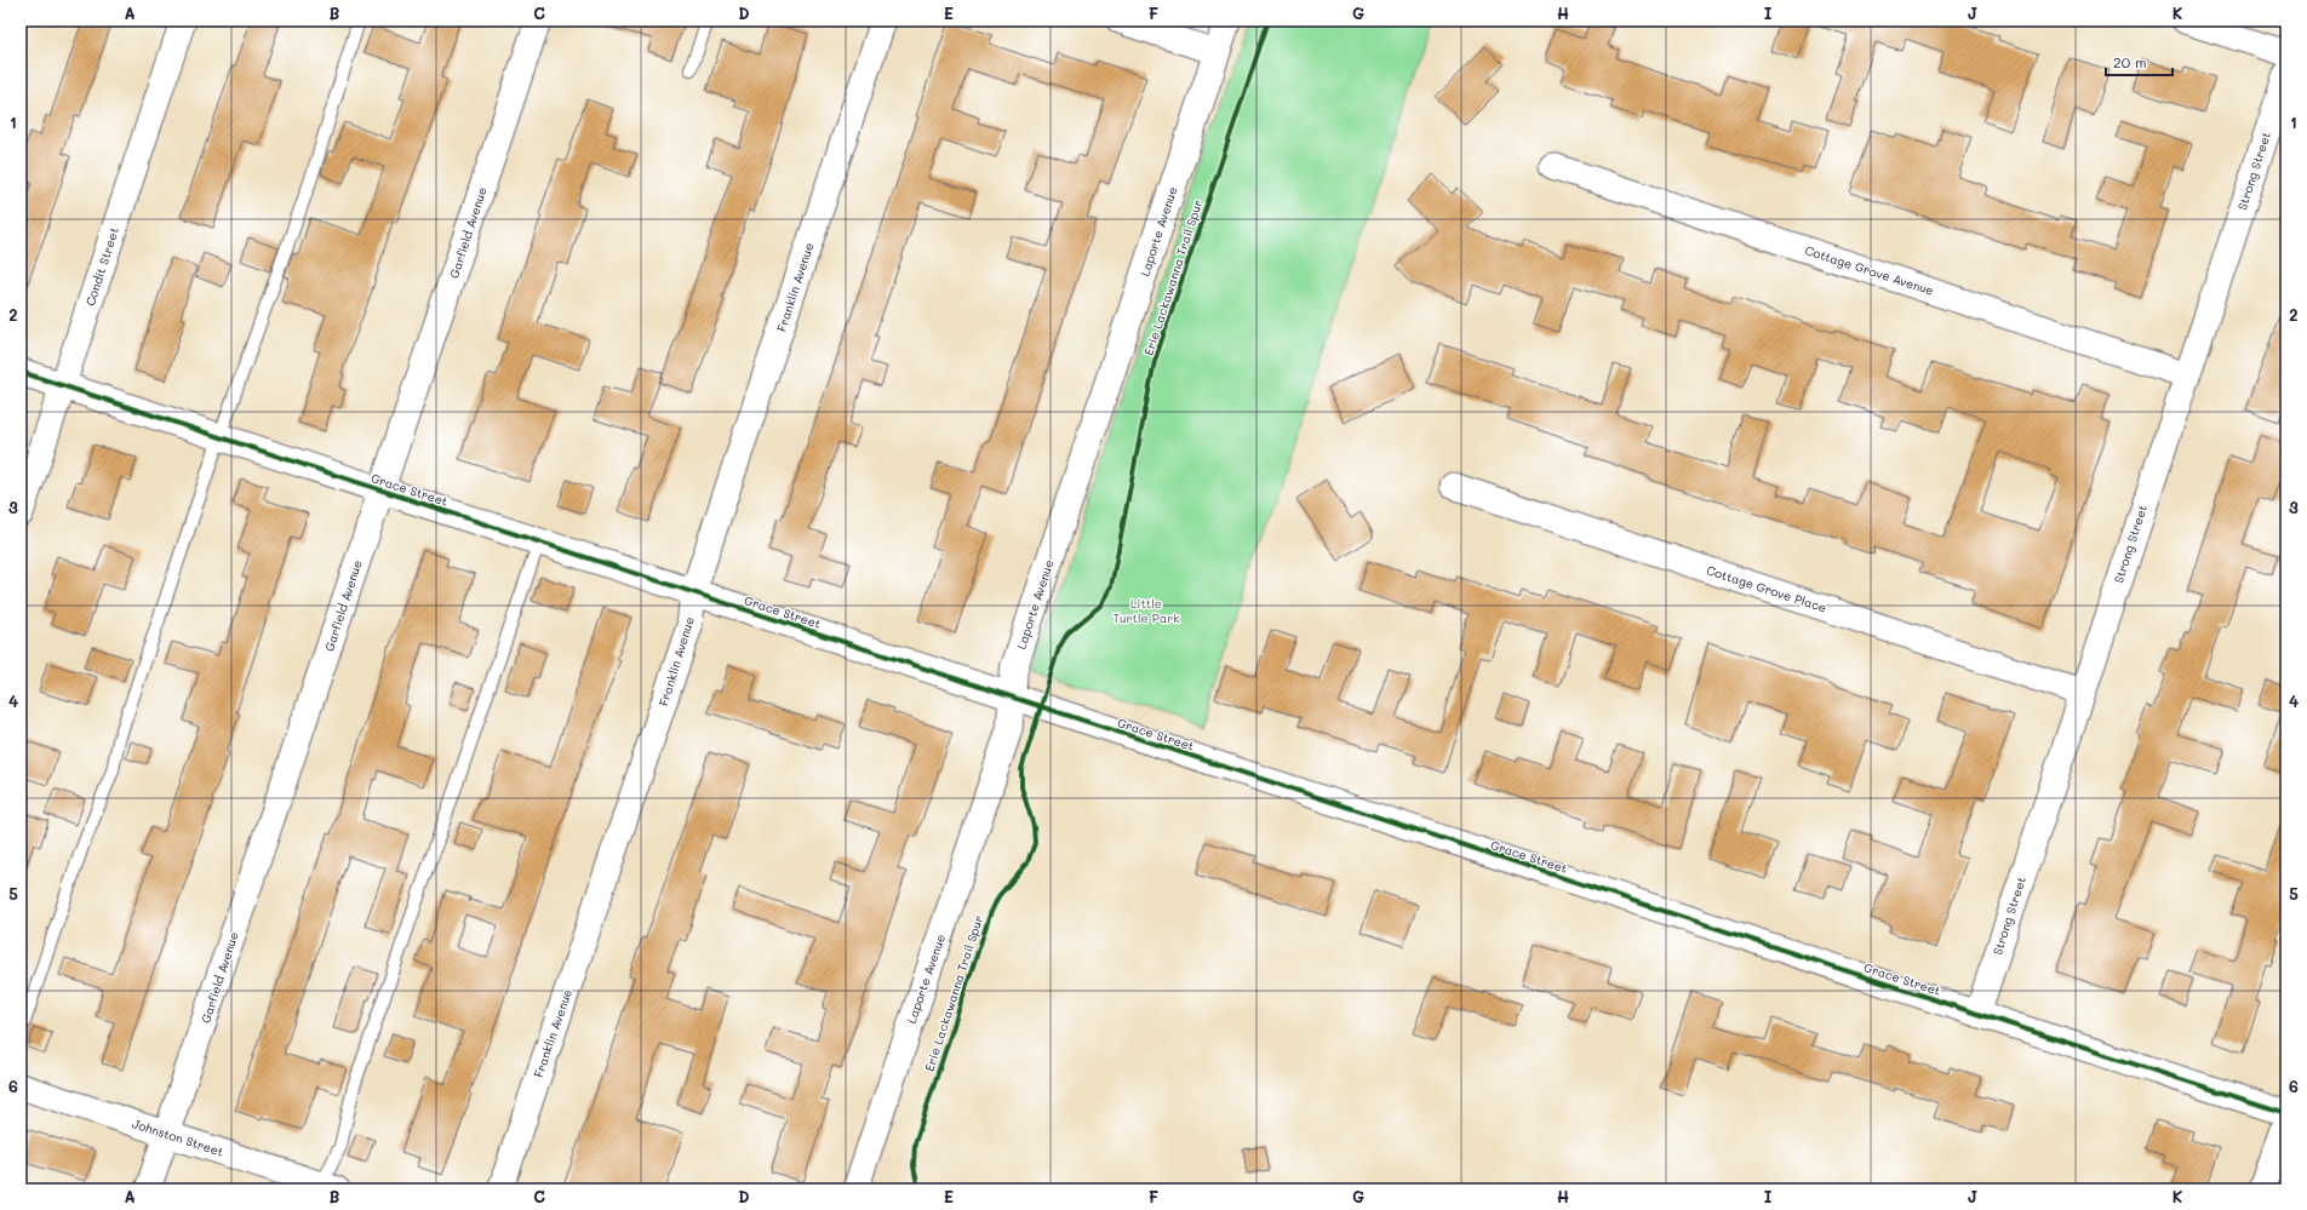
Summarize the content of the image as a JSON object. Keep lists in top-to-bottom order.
{
  "streets": {
    "street": [
      "Strong Street",
      "Laporte Avenue",
      "Garfield Avenue",
      "Condit Street",
      "Cottage Grove Avenue",
      "Franklin Avenue",
      "Grace Street",
      "Cottage Grove Place",
      "Johnston Street"
    ],
    "cycle path": ["Erie Lackawanna Trail Spur"]
  },
  "crossings": [
    ["Strong Street", "Cottage Grove Avenue"],
    ["Strong Street", "Grace Street"],
    ["Strong Street", "Cottage Grove Place"],
    ["Laporte Avenue", "Grace Street"],
    ["Garfield Avenue", "Grace Street"],
    ["Garfield Avenue", "Johnston Street"],
    ["Condit Street", "Grace Street"],
    ["Franklin Avenue", "Grace Street"]
  ],
  "parks": ["Little Turtle Park"],
  "scale_bar": "20 m",
  "grid": {
    "columns": [
      "A",
      "B",
      "C",
      "D",
      "E",
      "F",
      "G",
      "H",
      "I",
      "J",
      "K"
    ],
    "rows": [
      "1",
      "2",
      "3",
      "4",
      "5",
      "6"
    ]
  }
}
